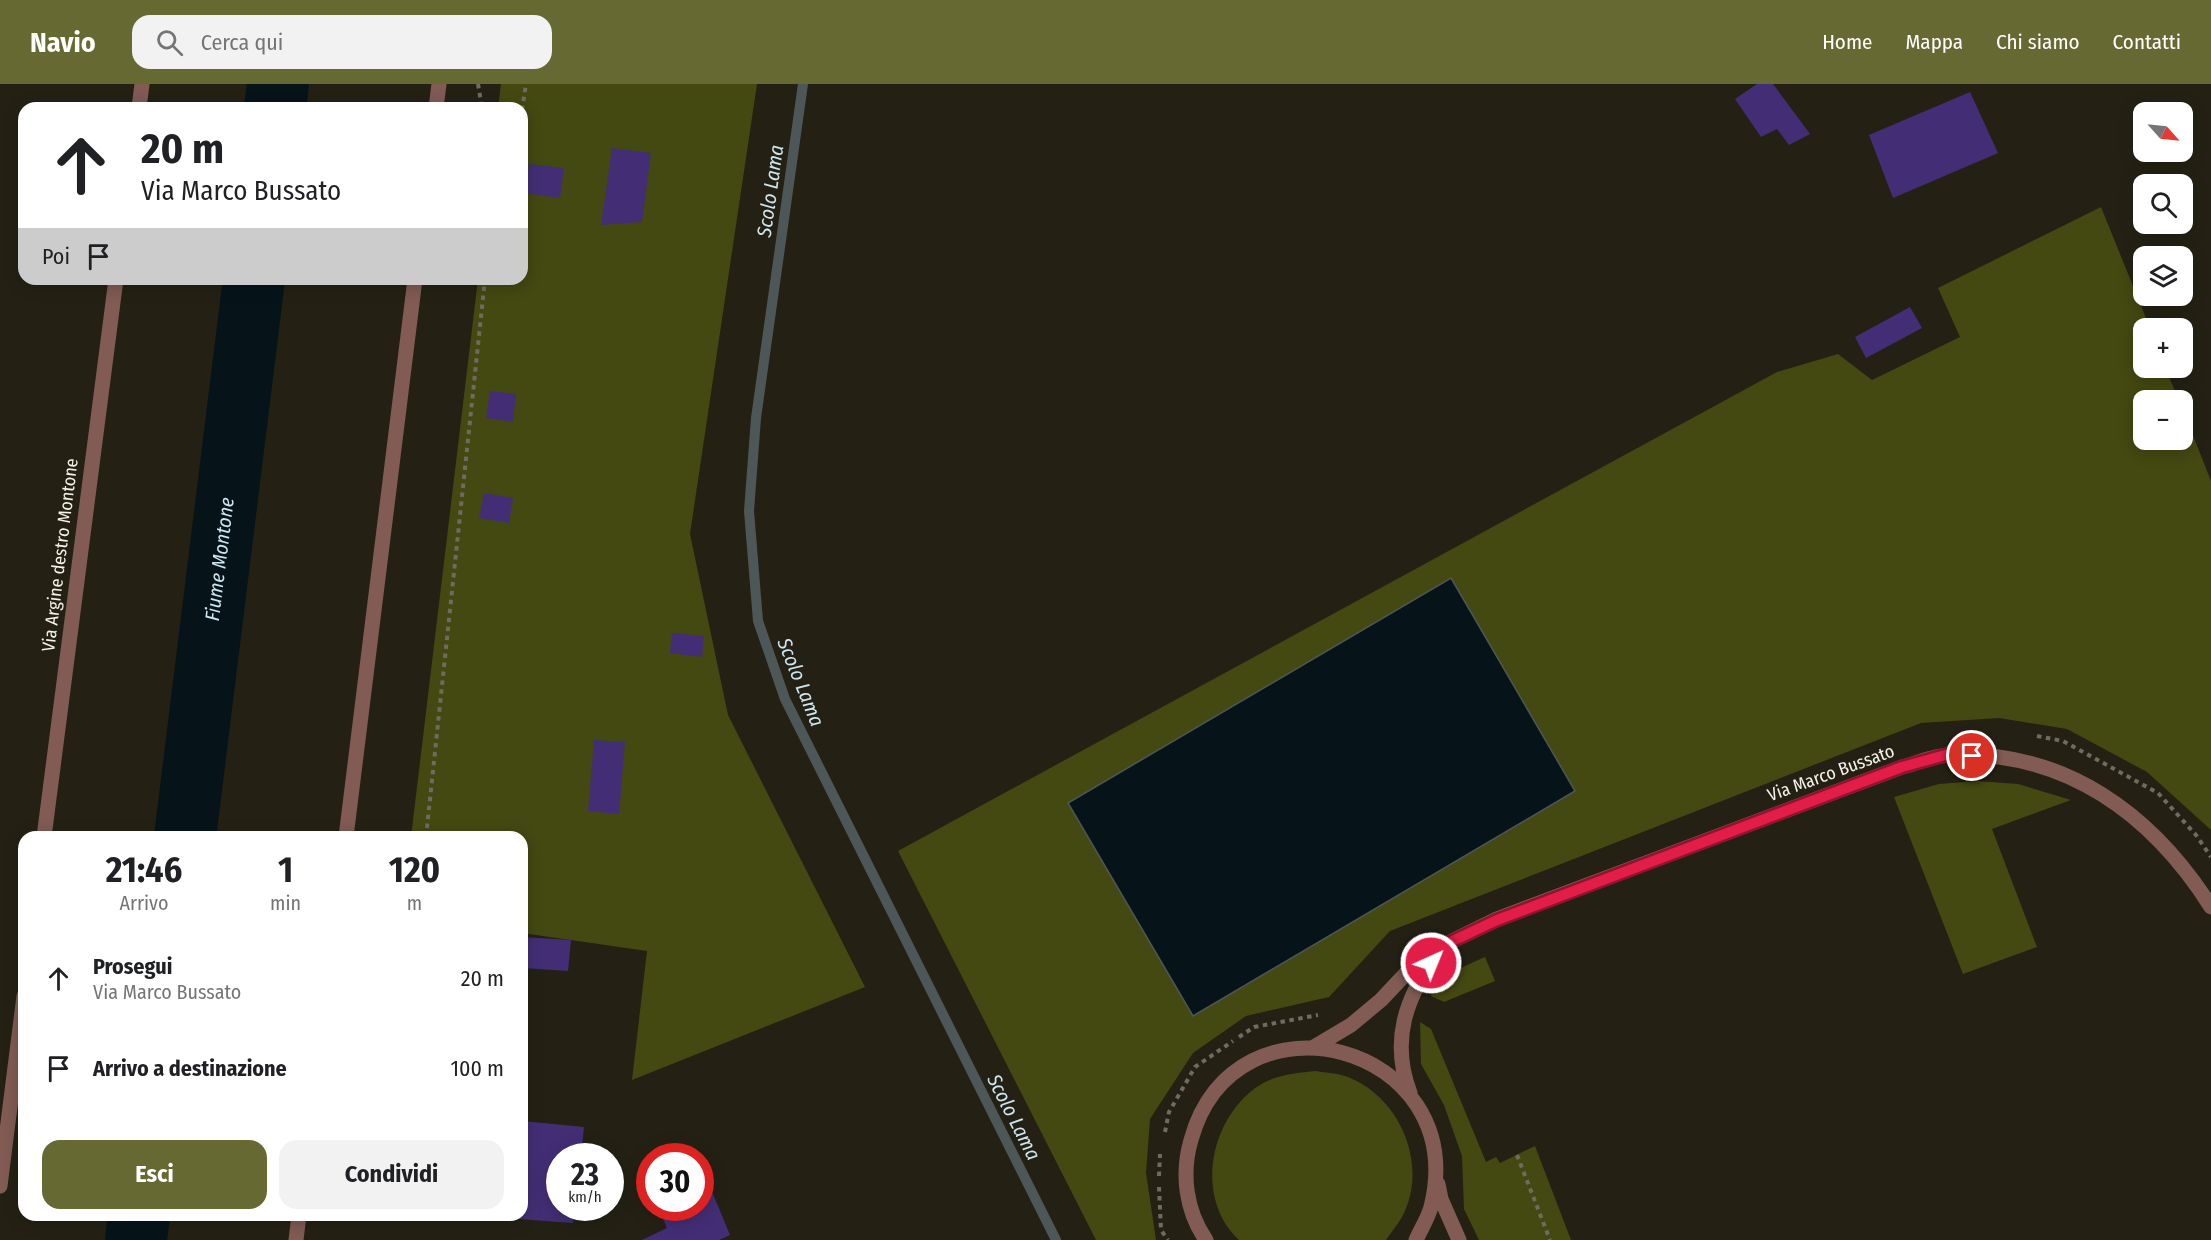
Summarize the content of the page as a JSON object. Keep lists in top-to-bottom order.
{
  "streets": {
    "street": ["Via Argine destro Montone", "Via Marco Bussato"]
  },
  "water": ["Scolo Lama", "Fiume Montone"],
  "north": "bottom right",
  "page": {
    "header": "Navio",
    "search": "Cerca qui",
    "nav": [
      "Home",
      "Mappa",
      "Chi siamo",
      "Contatti"
    ],
    "map_buttons": ["+", "−"],
    "turn": ["20 m", "Via Marco Bussato"],
    "then": "Poi",
    "eta": [
      "21:46",
      "Arrivo",
      "1",
      "min",
      "120",
      "m"
    ],
    "list": [
      {
        "name": "Prosegui",
        "note": "Via Marco Bussato",
        "value": "20 m"
      },
      {
        "name": "Arrivo a destinazione",
        "value": "100 m"
      }
    ],
    "buttons": ["Esci", "Condividi"],
    "speed": "23 km/h",
    "limit": "30"
  }
}
